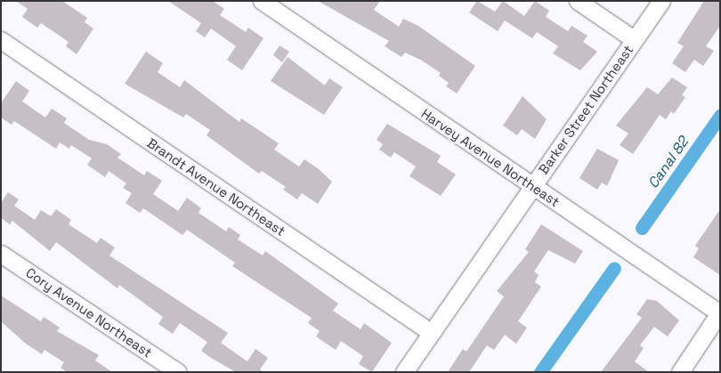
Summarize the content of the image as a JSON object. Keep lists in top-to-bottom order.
{
  "streets": {
    "street": [
      "Barker Street Northeast",
      "Harvey Avenue Northeast",
      "Brandt Avenue Northeast",
      "Cory Avenue Northeast"
    ]
  },
  "crossings": [
    ["Barker Street Northeast", "Harvey Avenue Northeast"],
    ["Barker Street Northeast", "Brandt Avenue Northeast"]
  ],
  "water": ["Canal 82"]
}
